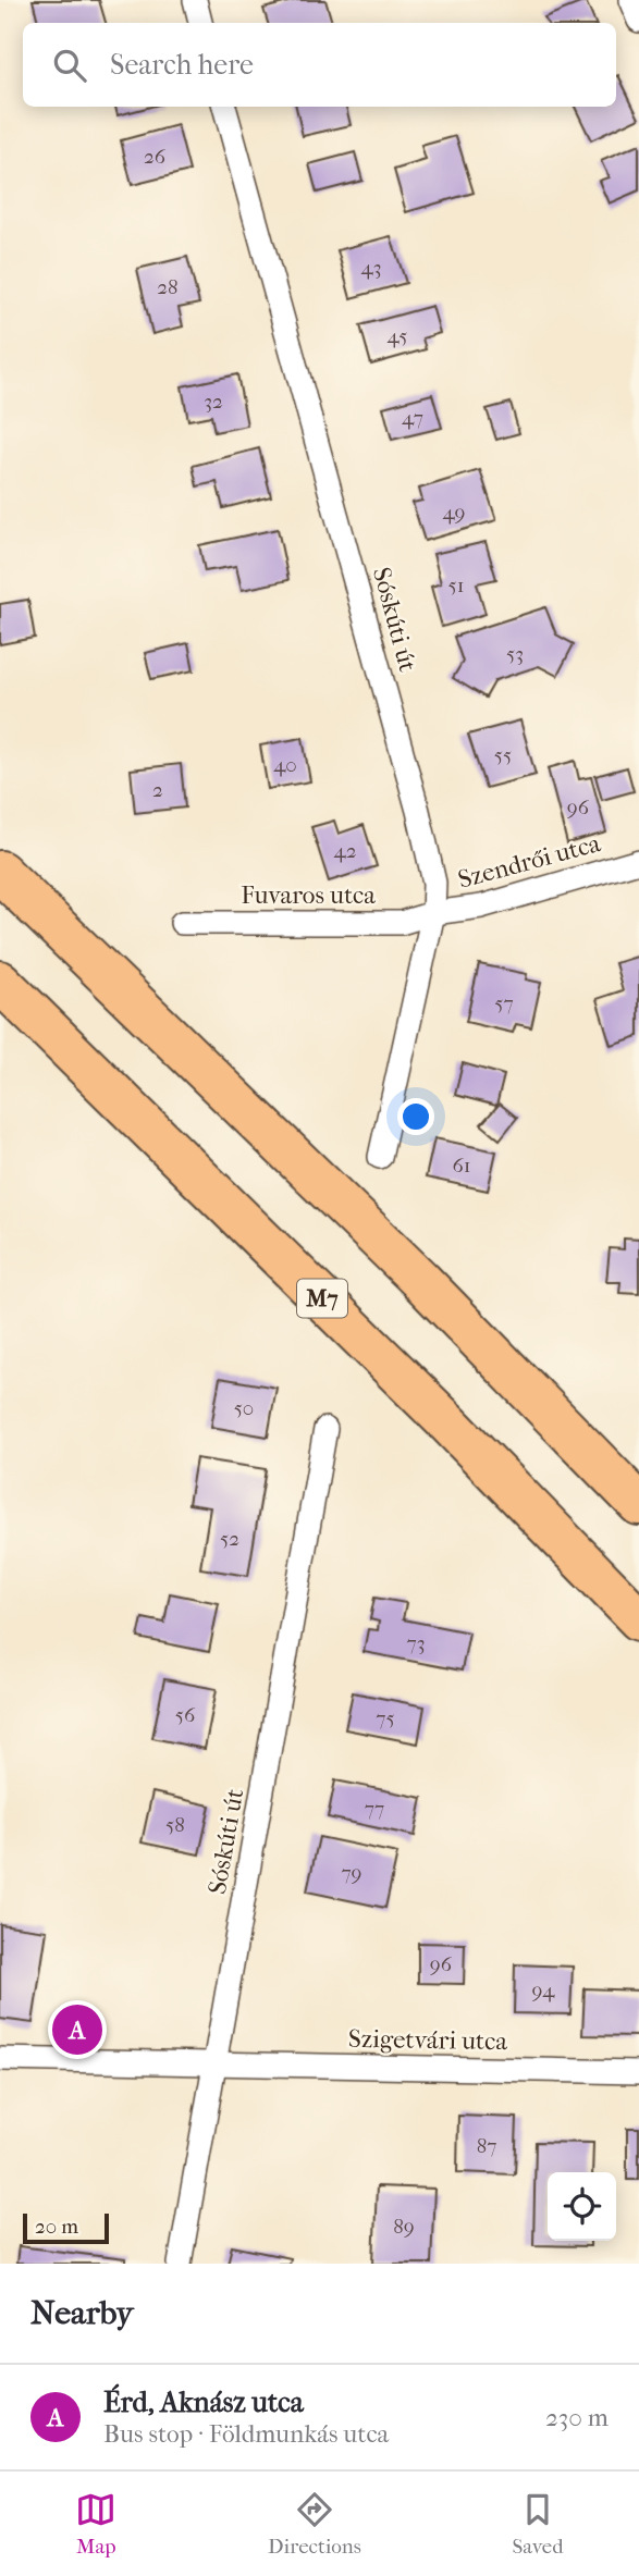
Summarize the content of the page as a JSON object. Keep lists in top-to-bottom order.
{
  "streets": {
    "highway": ["M7"],
    "street": [
      "Sóskúti út",
      "Szendrői utca",
      "Fuvaros utca",
      "Szigetvári utca"
    ]
  },
  "crossings": [
    ["Sóskúti út", "Szendrői utca"],
    ["Sóskúti út", "Fuvaros utca"],
    ["Sóskúti út", "Szigetvári utca"],
    ["Szendrői utca", "Fuvaros utca"]
  ],
  "house_numbers": [
    "26",
    "43",
    "28",
    "45",
    "32",
    "47",
    "49",
    "51",
    "53",
    "55",
    "40",
    "2",
    "96",
    "42",
    "57",
    "61",
    "50",
    "52",
    "73",
    "56",
    "75",
    "77",
    "58",
    "79",
    "96",
    "94",
    "87",
    "89"
  ],
  "scale_bar": "20 m",
  "page": {
    "search": "Search here",
    "pins": "A",
    "scale": "20 m",
    "heading": "Nearby",
    "list": [
      {
        "mark": "A",
        "name": "Érd, Aknász utca",
        "note": "Bus stop · Földmunkás utca",
        "value": "230 m"
      }
    ],
    "nav": ["Map", "Directions", "Saved"]
  }
}
